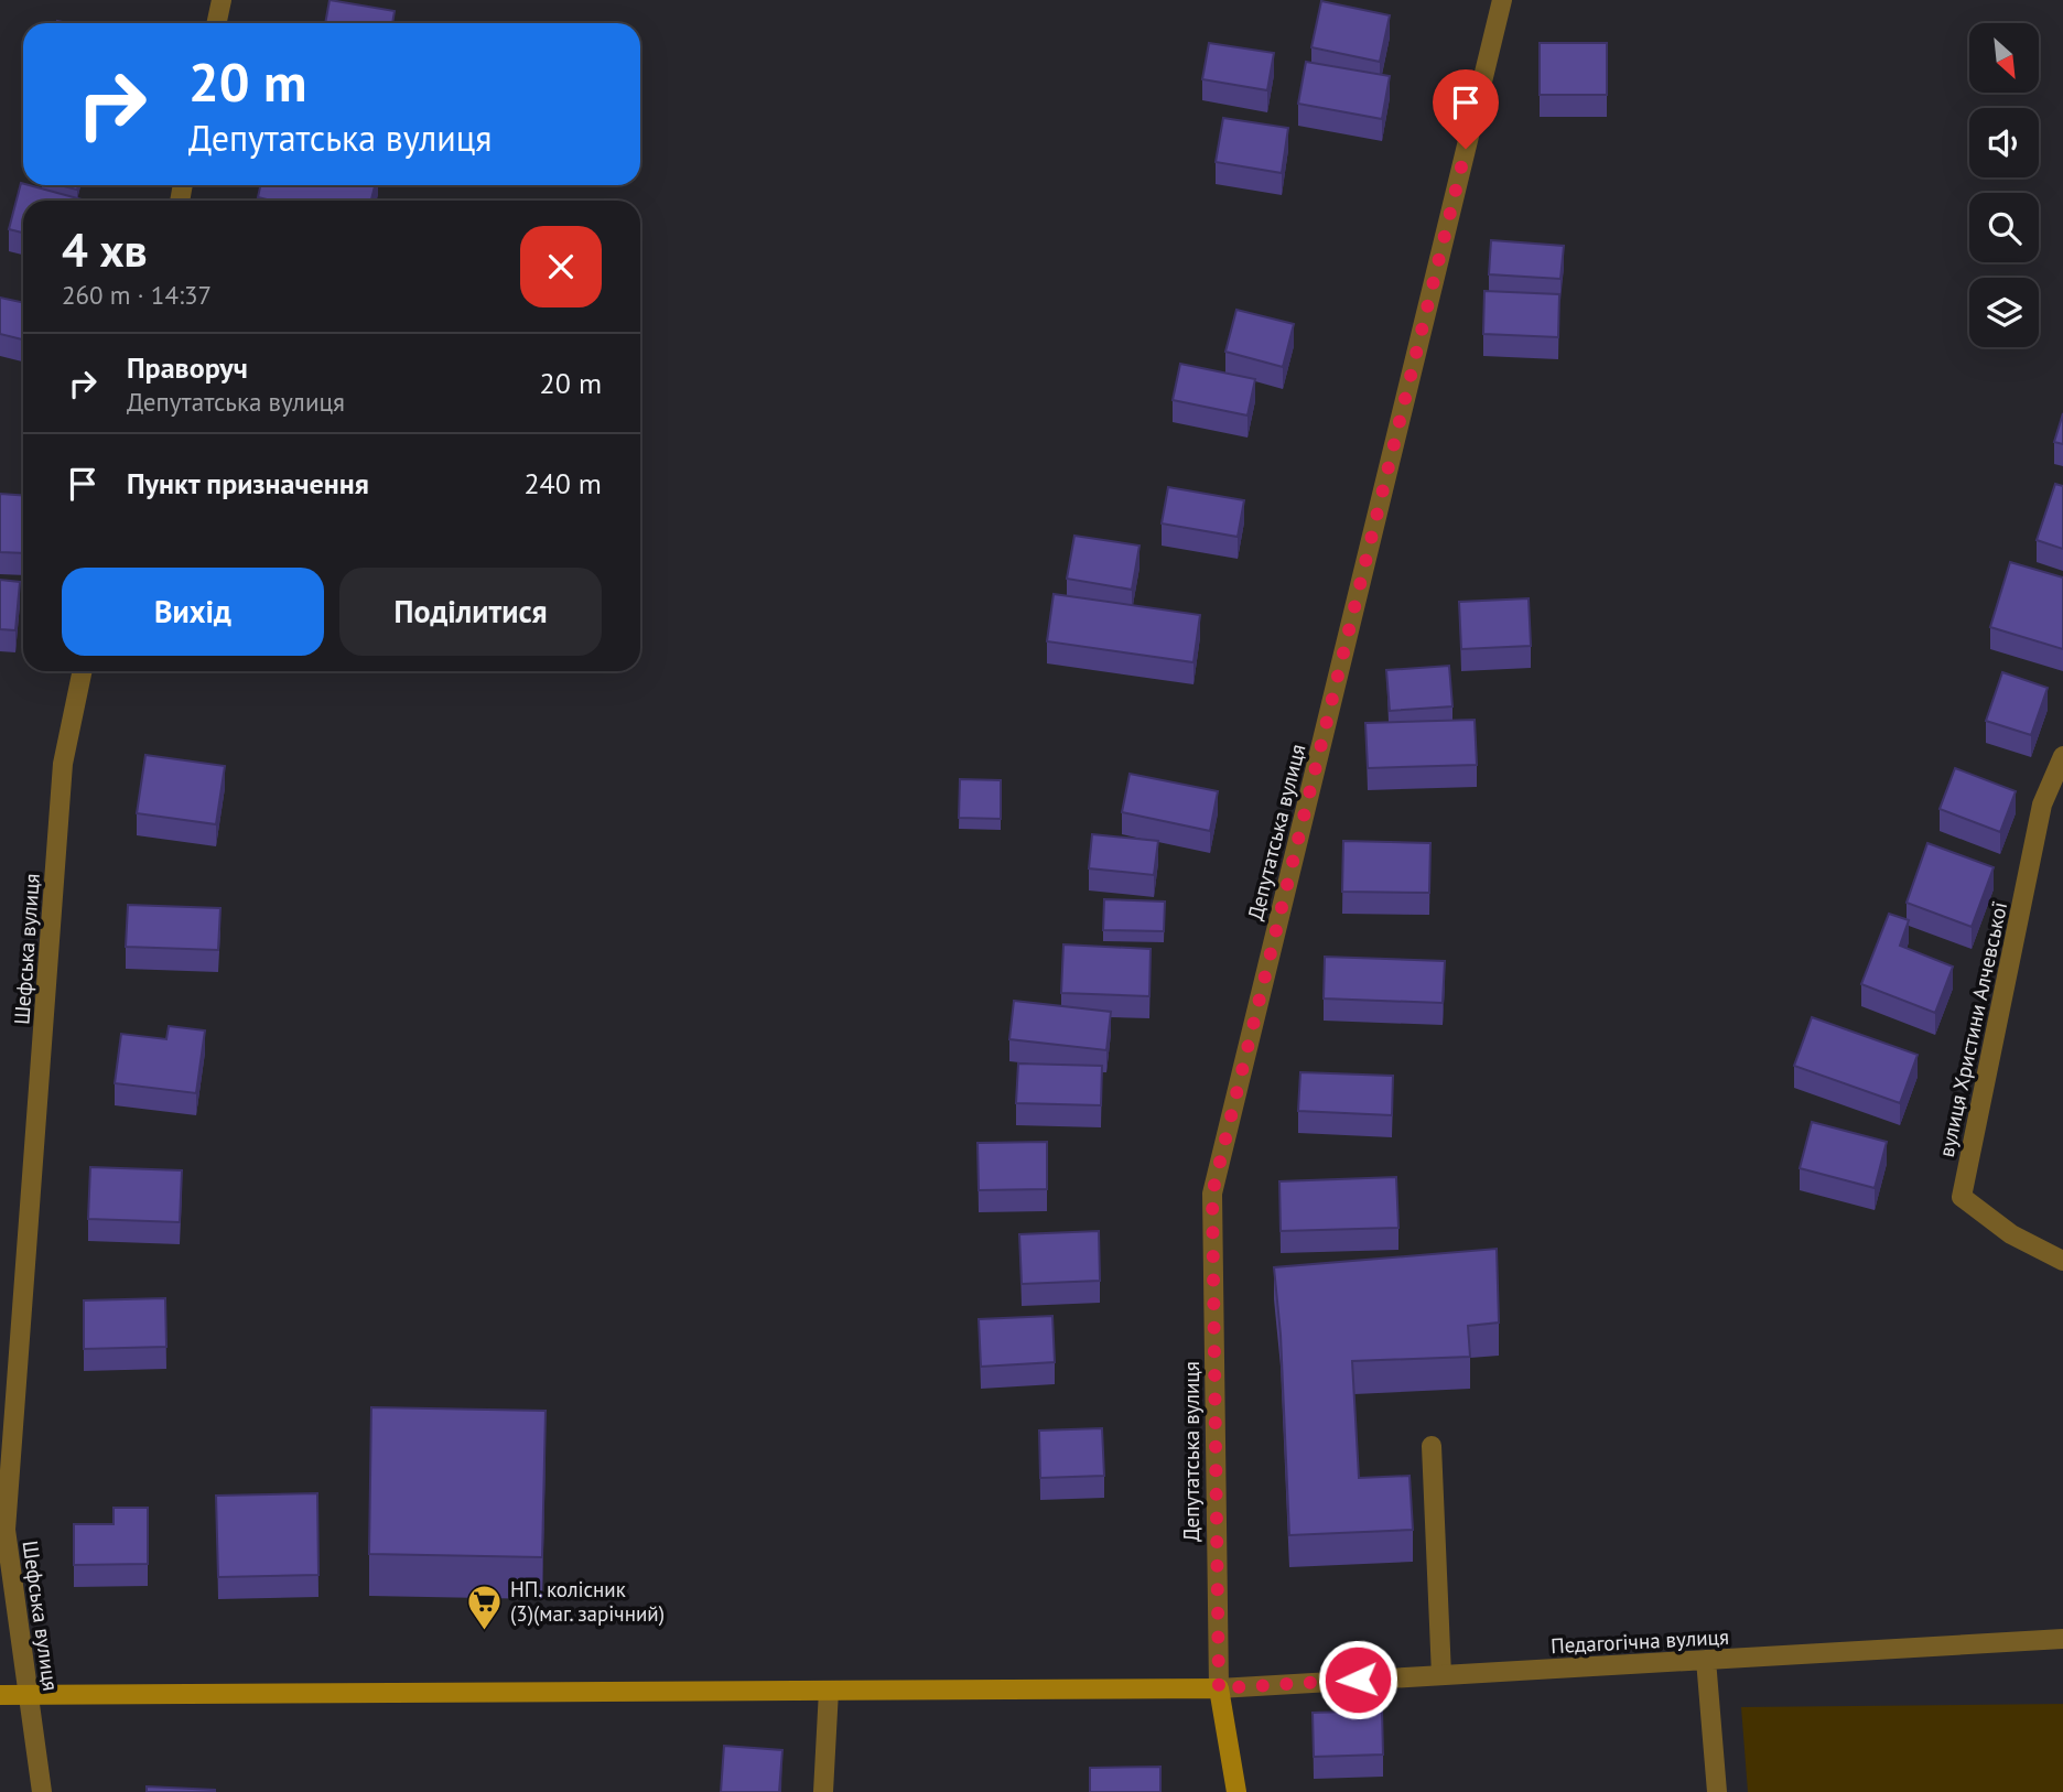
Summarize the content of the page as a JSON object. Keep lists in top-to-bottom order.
{
  "streets": {
    "street": [
      "Депутатська вулиця",
      "Шефська вулиця",
      "вулиця Христини Алчевської",
      "Педагогічна вулиця"
    ]
  },
  "crossings": [
    ["Депутатська вулиця", "Педагогічна вулиця"]
  ],
  "places": {
    "supermarket": ["НП. колісник (3)(маг. зарічний)"]
  },
  "north": "bottom right",
  "page": {
    "turn": ["20 m", "Депутатська вулиця"],
    "heading": ["4 хв", "260 m · 14:37"],
    "list": [
      {
        "name": "Праворуч",
        "note": "Депутатська вулиця",
        "value": "20 m"
      },
      {
        "name": "Пункт призначення",
        "value": "240 m"
      }
    ],
    "buttons": ["Вихід", "Поділитися"]
  }
}
